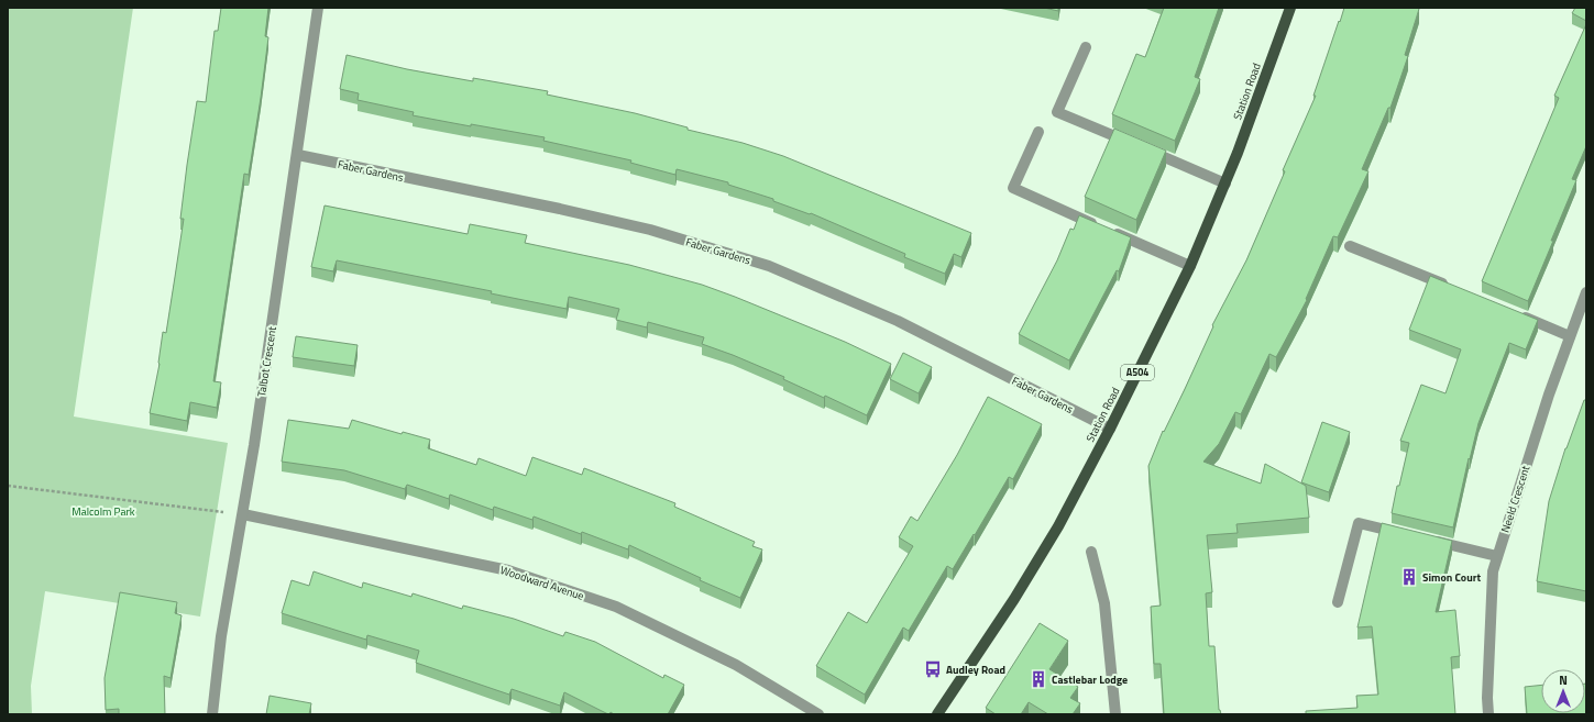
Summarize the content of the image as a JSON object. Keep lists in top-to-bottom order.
{
  "streets": {
    "main road": ["Station Road", "A504"],
    "street": [
      "Faber Gardens",
      "Talbot Crescent",
      "Neeld Crescent",
      "Woodward Avenue"
    ]
  },
  "crossings": [
    ["Station Road", "Faber Gardens"],
    ["Faber Gardens", "Talbot Crescent"],
    ["Talbot Crescent", "Woodward Avenue"]
  ],
  "parks": ["Malcolm Park"],
  "places": {
    "building": ["Simon Court", "Castlebar Lodge"],
    "bus stop": ["Audley Road"]
  },
  "north": "top"
}
